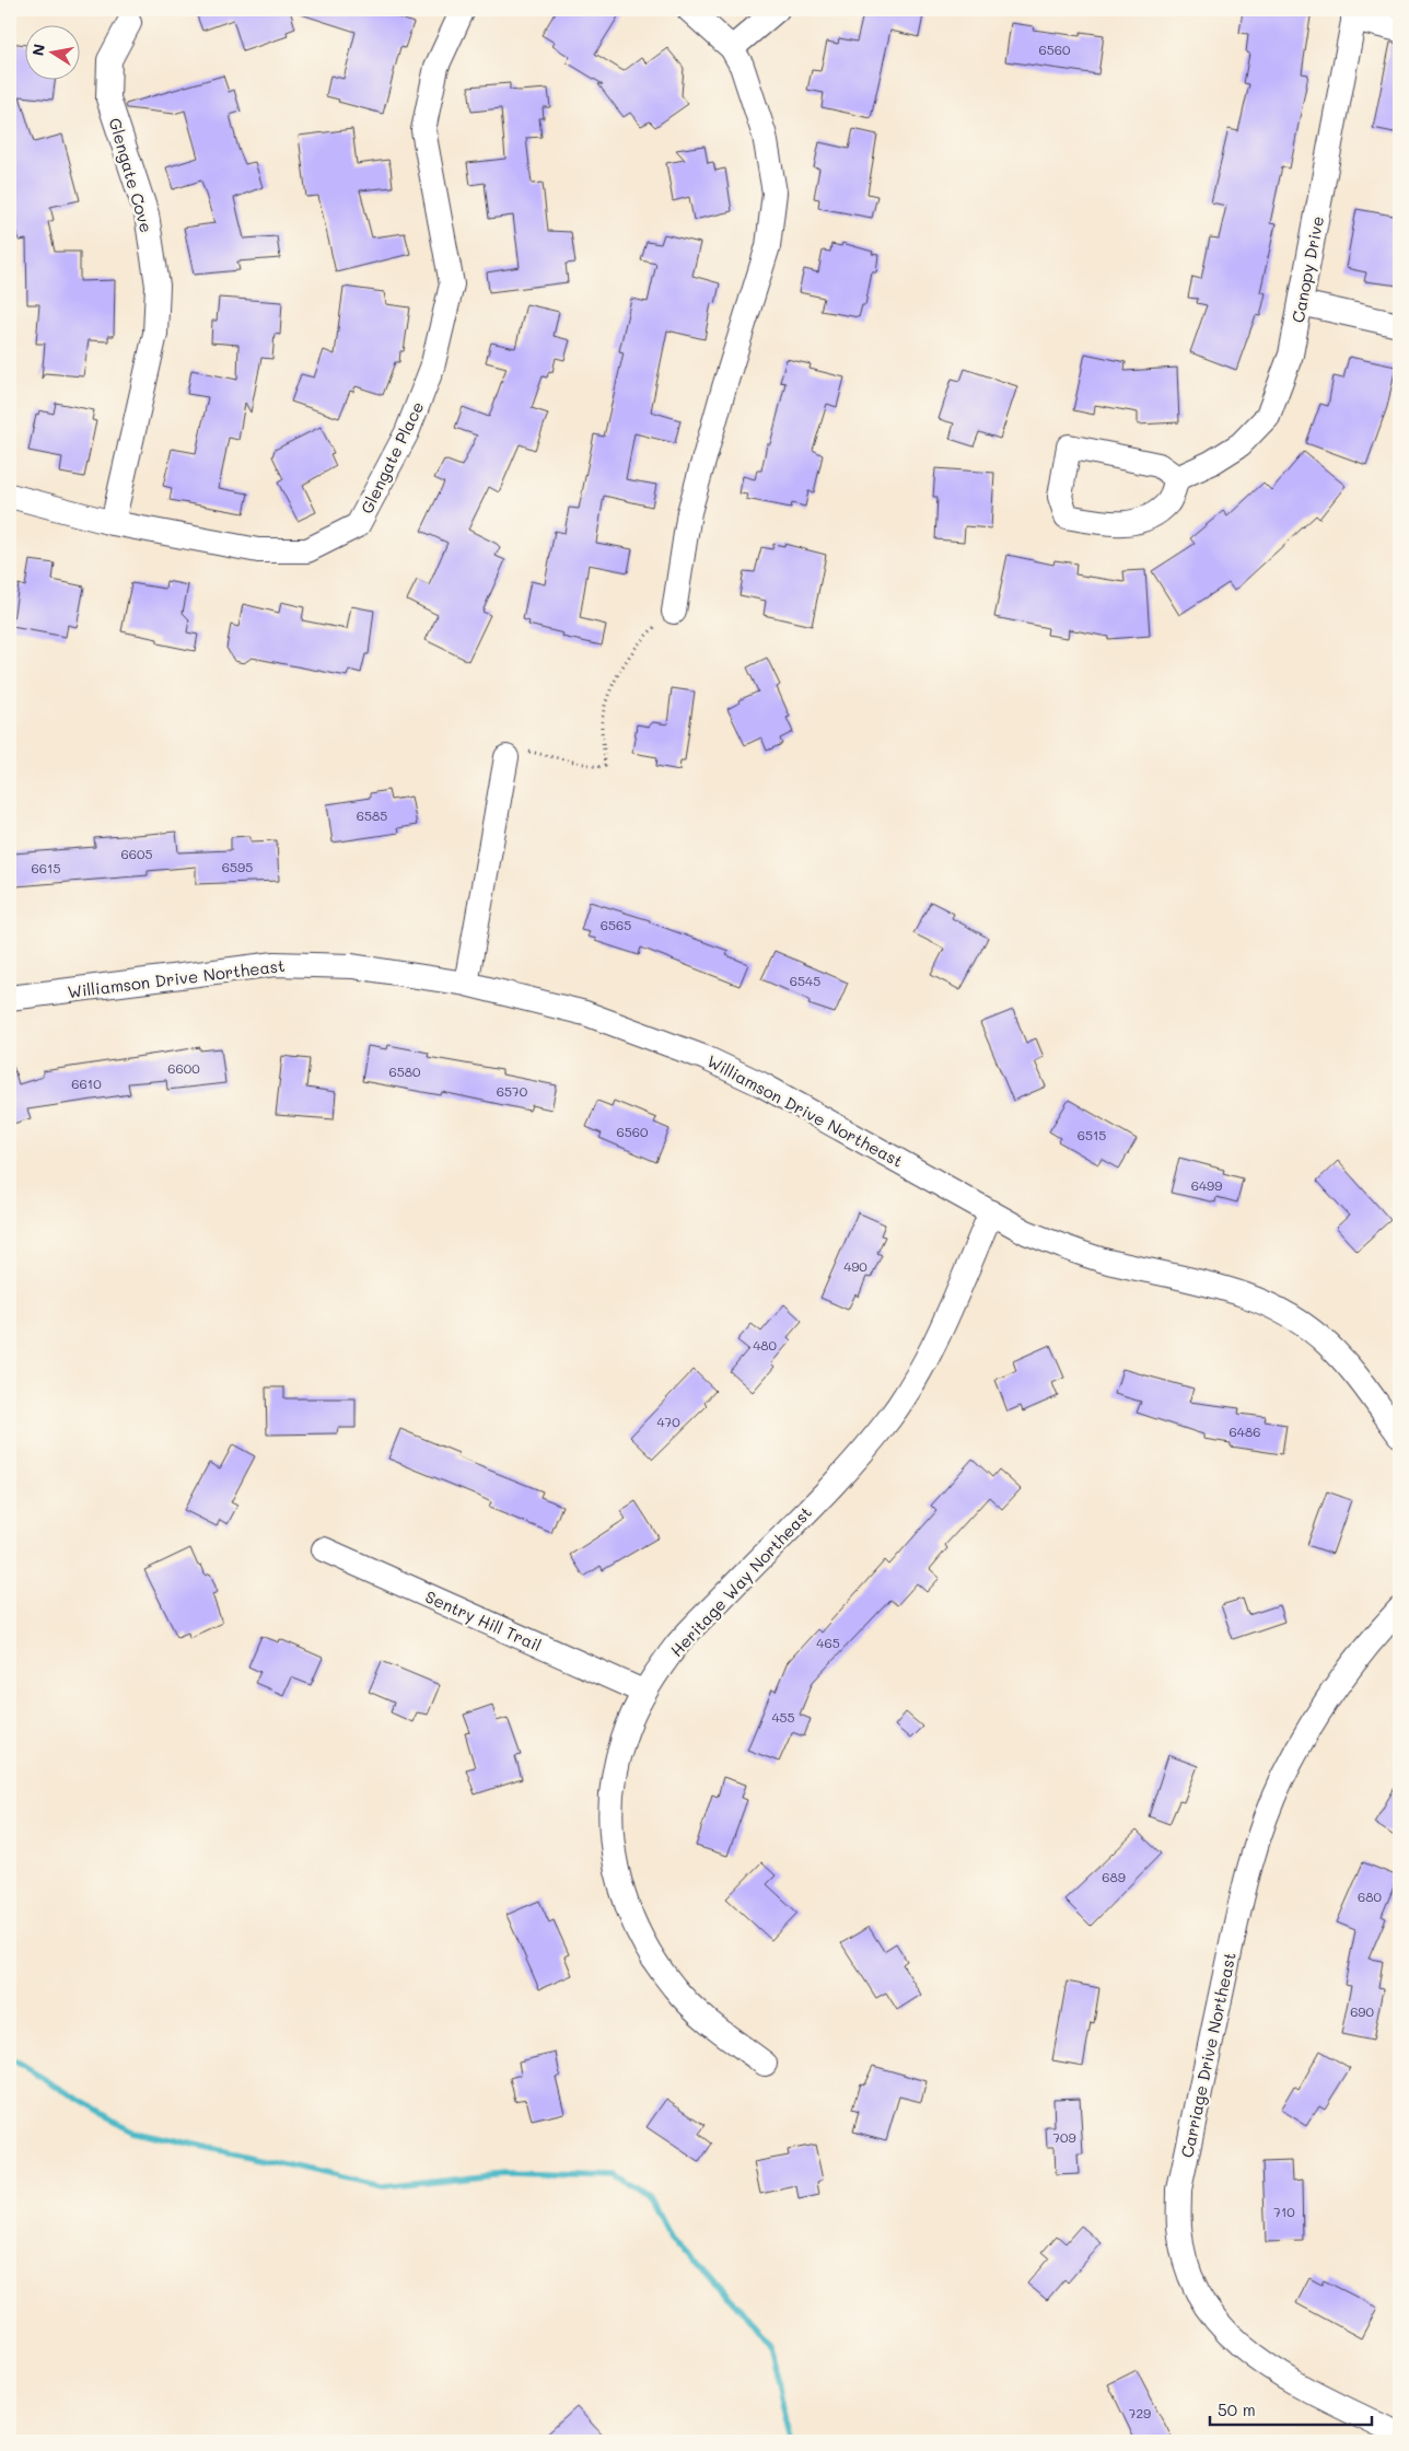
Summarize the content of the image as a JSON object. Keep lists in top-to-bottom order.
{
  "streets": {
    "street": [
      "Glengate Cove",
      "Canopy Drive",
      "Glengate Place",
      "Williamson Drive Northeast",
      "Heritage Way Northeast",
      "Sentry Hill Trail",
      "Carriage Drive Northeast"
    ]
  },
  "crossings": [
    ["Glengate Cove", "Glengate Place"],
    ["Williamson Drive Northeast", "Heritage Way Northeast"],
    ["Heritage Way Northeast", "Sentry Hill Trail"]
  ],
  "house_numbers": [
    "6560",
    "6585",
    "6605",
    "6595",
    "6615",
    "6565",
    "6545",
    "6600",
    "6580",
    "6610",
    "6570",
    "6560",
    "6515",
    "6499",
    "490",
    "480",
    "470",
    "6486",
    "465",
    "455",
    "689",
    "680",
    "690",
    "709",
    "710",
    "729"
  ],
  "scale_bar": "50 m",
  "north": "left"
}
